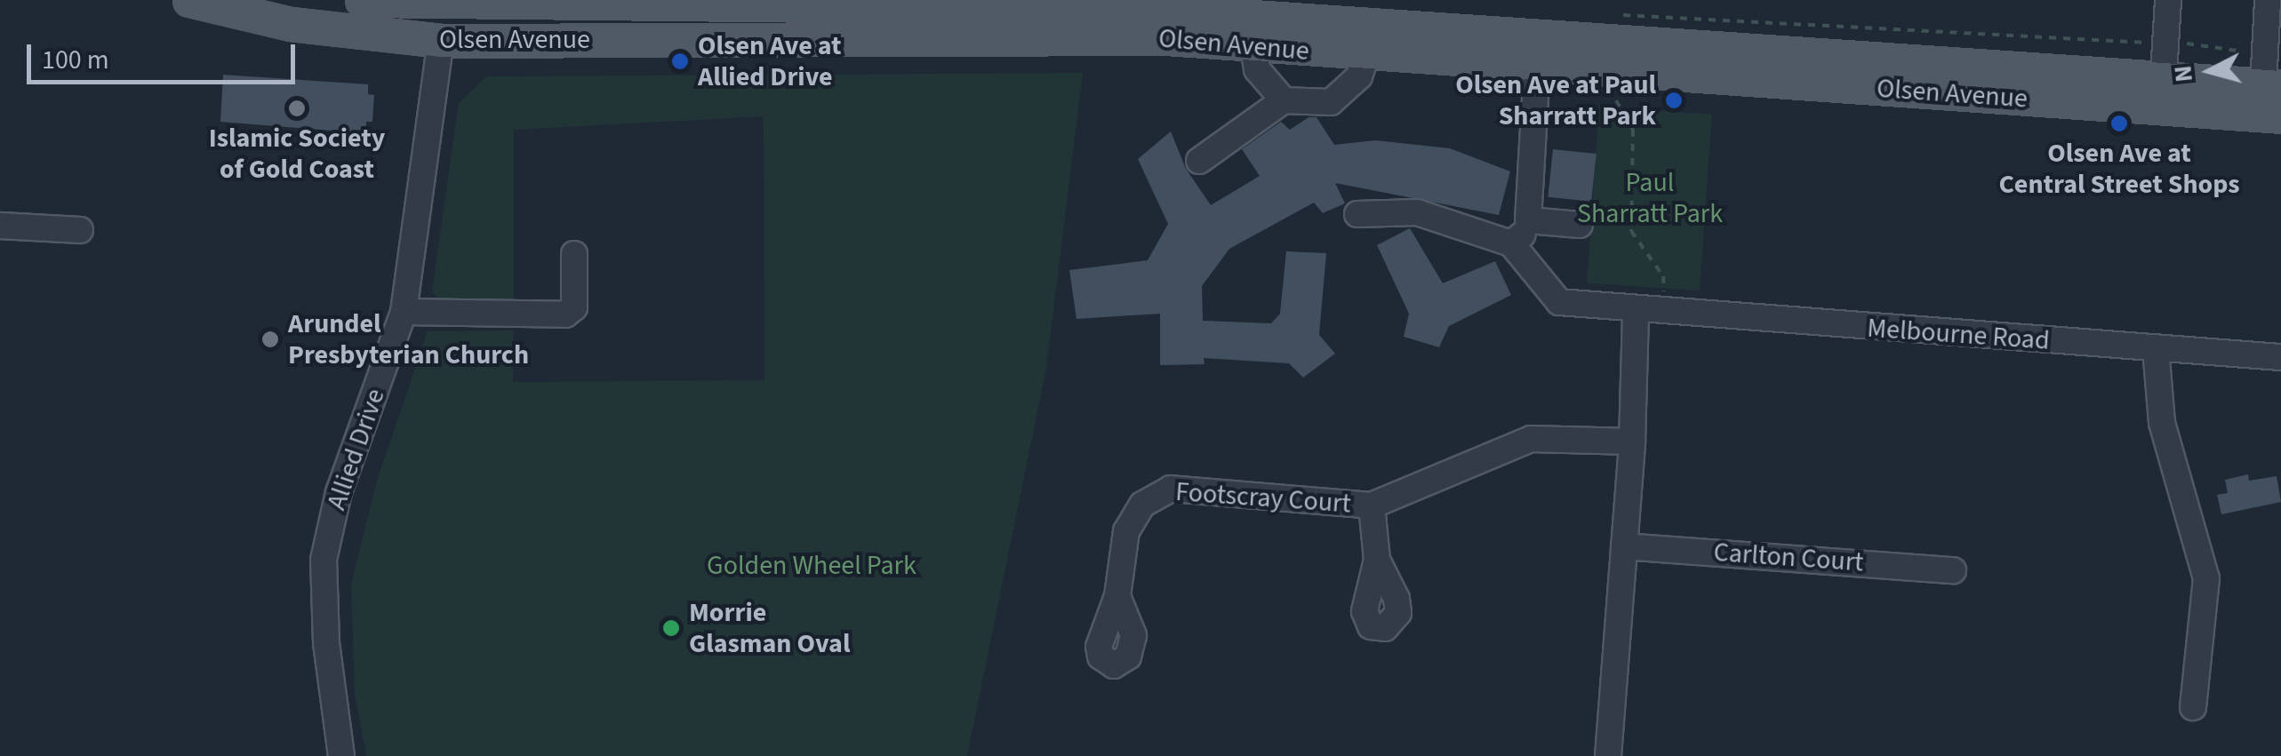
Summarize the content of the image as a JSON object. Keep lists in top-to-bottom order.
{
  "streets": {
    "main road": ["Olsen Avenue"],
    "street": [
      "Melbourne Road",
      "Allied Drive",
      "Footscray Court",
      "Carlton Court"
    ]
  },
  "crossings": [
    ["Olsen Avenue", "Allied Drive"]
  ],
  "parks": ["Paul Sharratt Park", "Golden Wheel Park"],
  "places": [
    "Olsen Ave at Allied Drive",
    "Olsen Ave at Paul Sharratt Park",
    "Islamic Society of Gold Coast",
    "Olsen Ave at Central Street Shops",
    "Arundel Presbyterian Church",
    "Morrie Glasman Oval"
  ],
  "scale_bar": "100 m",
  "north": "left"
}
